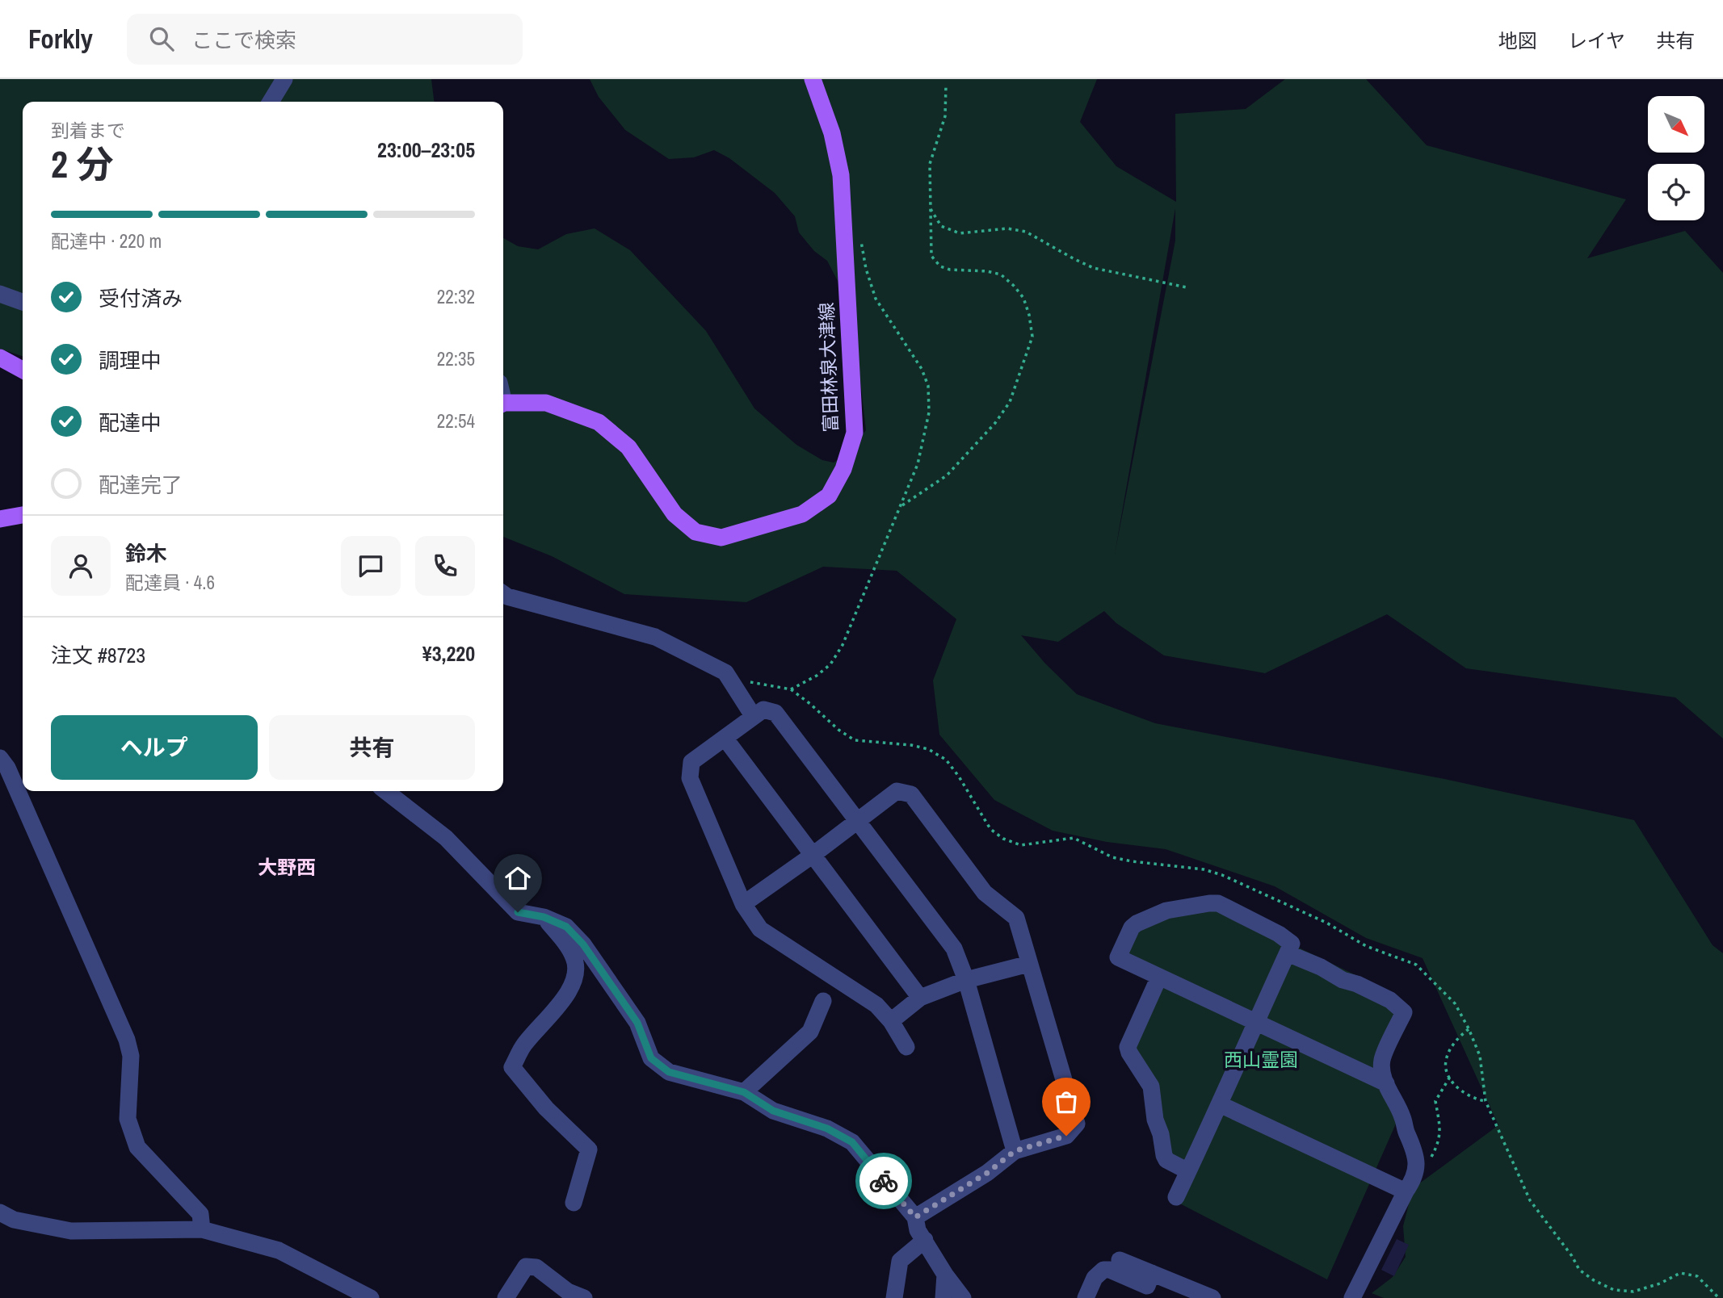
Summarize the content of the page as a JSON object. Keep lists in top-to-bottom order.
{
  "streets": {
    "main road": ["富田林泉大津線"]
  },
  "districts": ["大野西"],
  "parks": ["西山霊園"],
  "north": "bottom right",
  "page": {
    "header": "Forkly",
    "search": "ここで検索",
    "nav": ["地図", "レイヤ", "共有"],
    "heading": ["2 分", "到着まで", "23:00–23:05"],
    "panel": [
      "鈴木",
      "配達員 · 4.6",
      "注文 #8723",
      "¥3,220"
    ],
    "bar": "配達中 · 220 m",
    "list": [
      ["受付済み", "22:32"],
      ["調理中", "22:35"],
      ["配達中", "22:54"],
      "配達完了"
    ],
    "buttons": ["ヘルプ", "共有"]
  }
}
